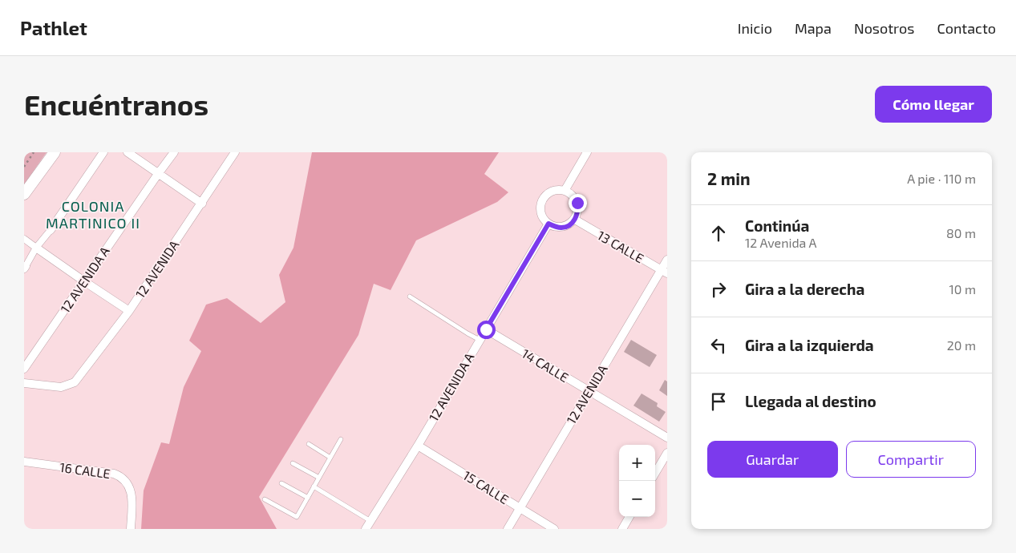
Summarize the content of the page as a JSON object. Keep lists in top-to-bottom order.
{
  "streets": {
    "street": [
      "13 CALLE",
      "12 AVENIDA",
      "12 AVENIDA A",
      "14 CALLE",
      "16 CALLE",
      "15 CALLE"
    ]
  },
  "crossings": [
    ["13 CALLE", "12 AVENIDA"],
    ["13 CALLE", "12 AVENIDA A"],
    ["12 AVENIDA", "14 CALLE"],
    ["12 AVENIDA", "15 CALLE"],
    ["12 AVENIDA A", "14 CALLE"],
    ["12 AVENIDA A", "15 CALLE"]
  ],
  "districts": ["COLONIA MARTINICO II"],
  "page": {
    "header": "Pathlet",
    "nav": [
      "Inicio",
      "Mapa",
      "Nosotros",
      "Contacto"
    ],
    "buttons": [
      "Cómo llegar",
      ["Guardar", "Compartir"]
    ],
    "title": "Encuéntranos",
    "heading": ["2 min", "A pie · 110 m"],
    "list": [
      ["Continúa", "12 Avenida A", "80 m"],
      ["Gira a la derecha", "10 m"],
      ["Gira a la izquierda", "20 m"],
      "Llegada al destino"
    ],
    "map_buttons": ["+", "−"]
  }
}
